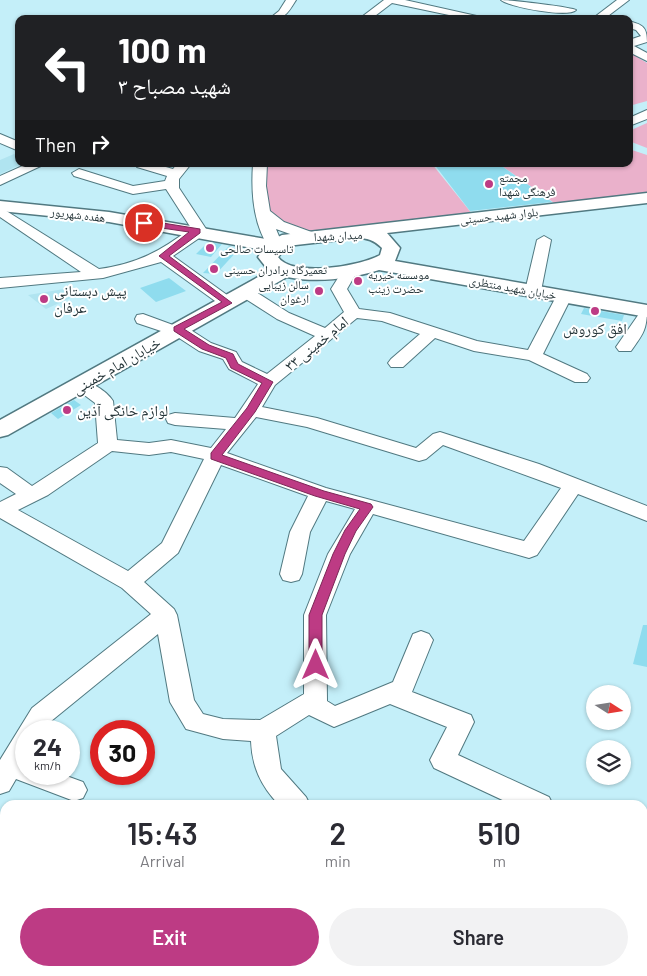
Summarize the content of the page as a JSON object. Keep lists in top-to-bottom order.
{
  "streets": {
    "main road": [
      "هفده شهریور",
      "بلوار شهید حسینی",
      "میدان شهدا",
      "خیابان شهید منتظری",
      "خیابان امام خمینی"
    ],
    "street": ["امام خمینی ۳۳"]
  },
  "crossings": [
    ["هفده شهریور", "میدان شهدا"],
    ["بلوار شهید حسینی", "میدان شهدا"]
  ],
  "places": [
    "مجمتع فرهنگی شهدا",
    "تاسیسات صالحی",
    "تعمیرگاه برادران حسینی",
    "موسسه خیریه حضرت زینب",
    "سالن زیبایی ارغوان",
    "پیش دبستانی عرفان",
    "افق کوروش",
    "لوازم خانگی آذین"
  ],
  "north": "right",
  "page": {
    "turn": ["100 m", "شهید مصباح ۳"],
    "then": "Then",
    "speed": "24 km/h",
    "limit": "30",
    "eta": [
      "15:43",
      "Arrival",
      "2",
      "min",
      "510",
      "m"
    ],
    "buttons": ["Exit", "Share"]
  }
}
